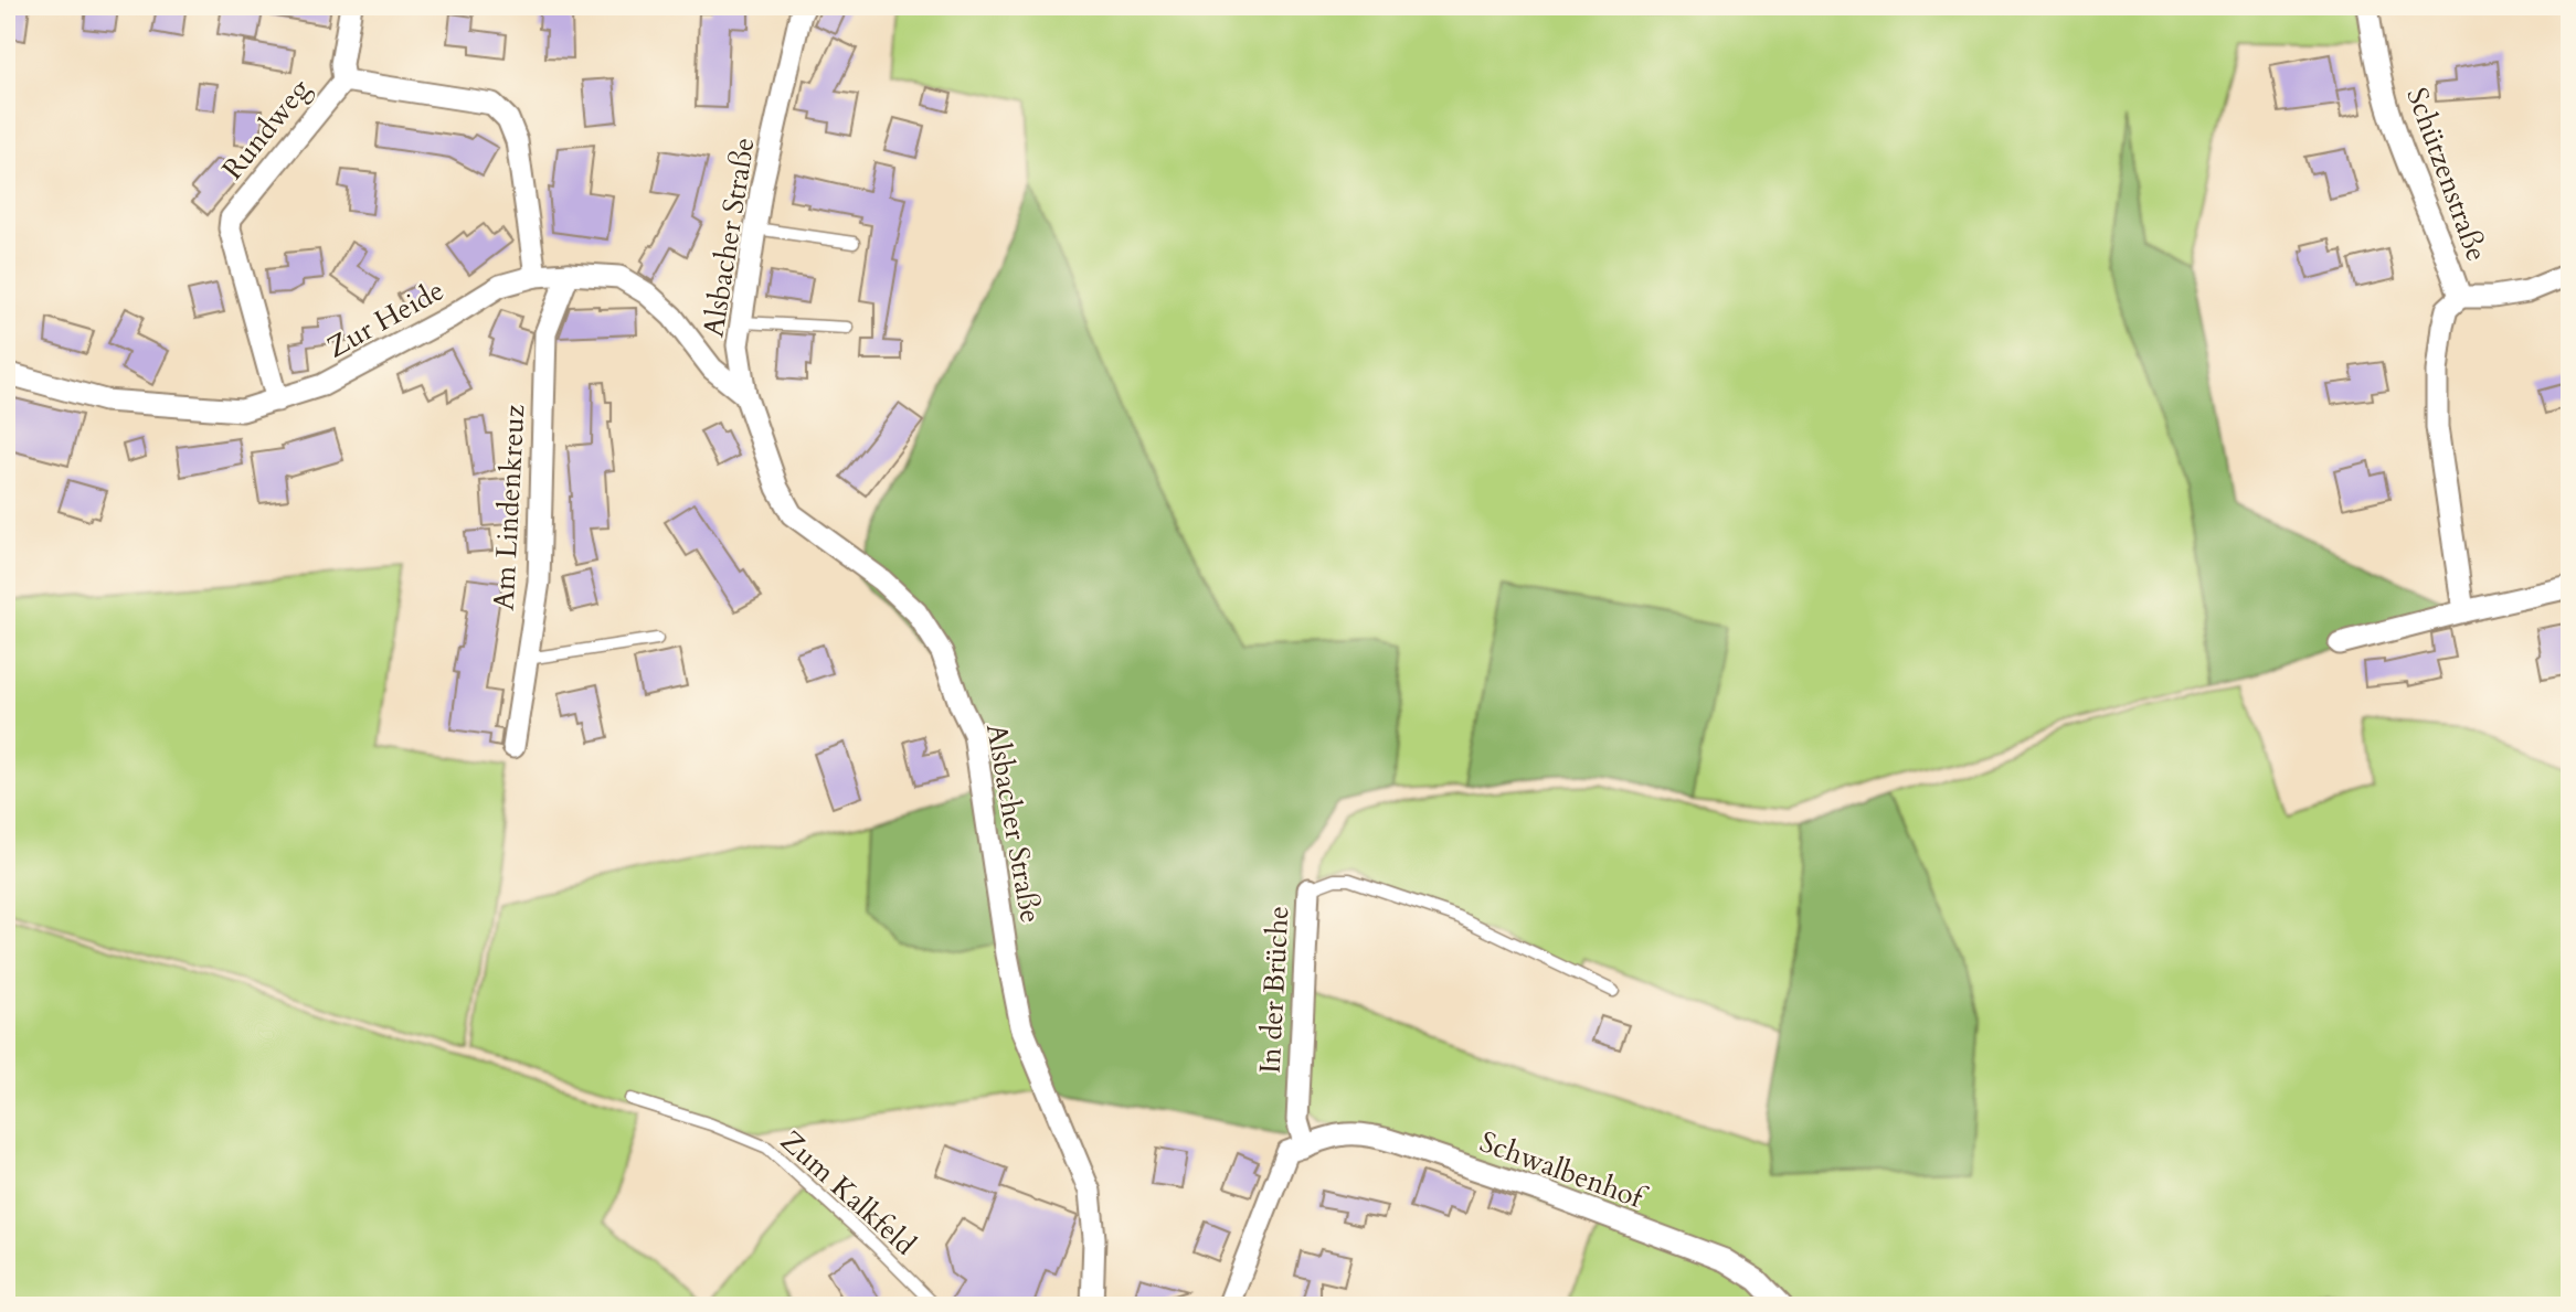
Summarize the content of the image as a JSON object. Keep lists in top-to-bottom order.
{
  "streets": {
    "street": [
      "Rundweg",
      "Schützenstraße",
      "Alsbacher Straße",
      "Zur Heide",
      "Am Lindenkreuz",
      "In der Brüche",
      "Schwalbenhof"
    ],
    "lane": ["Zum Kalkfeld"]
  },
  "crossings": [
    ["Rundweg", "Zur Heide"],
    ["Alsbacher Straße", "Zur Heide"],
    ["Zur Heide", "Am Lindenkreuz"],
    ["In der Brüche", "Schwalbenhof"]
  ]
}
